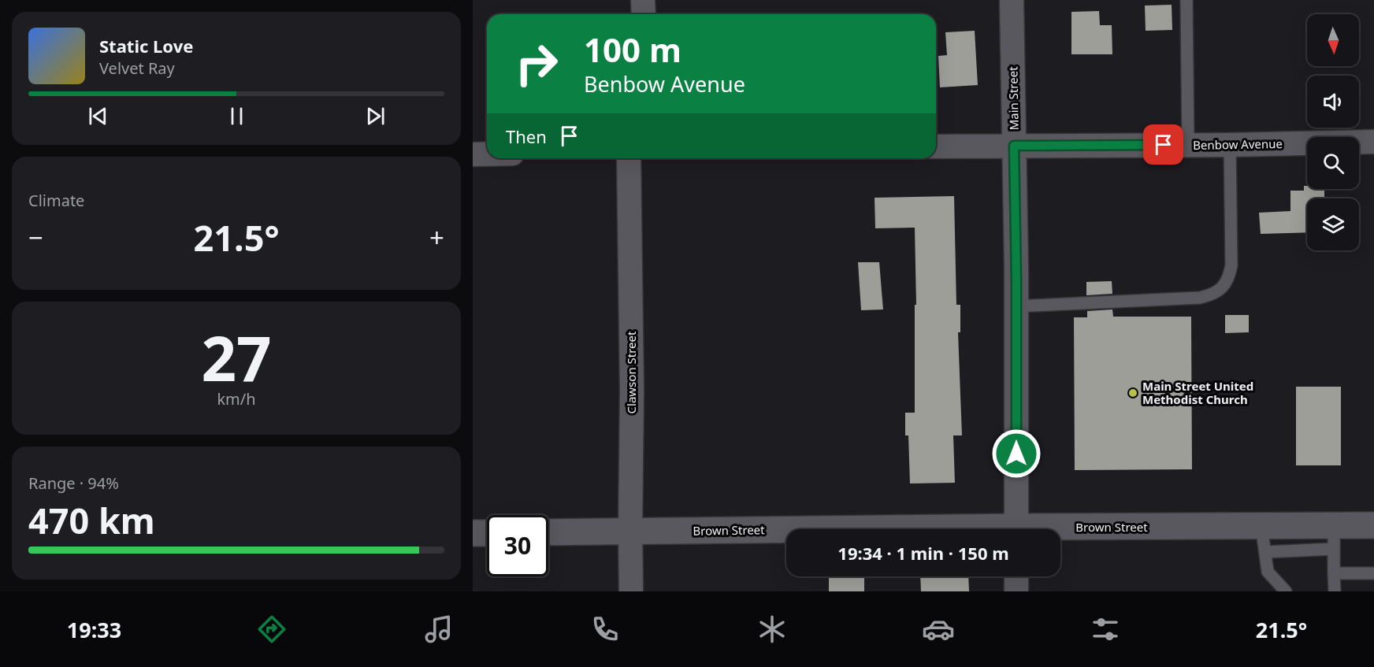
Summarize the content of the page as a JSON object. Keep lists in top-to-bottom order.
{
  "streets": {
    "street": [
      "Main Street",
      "Benbow Avenue",
      "Clawson Street",
      "Brown Street"
    ]
  },
  "crossings": [
    ["Main Street", "Benbow Avenue"],
    ["Clawson Street", "Brown Street"]
  ],
  "places": ["Main Street United Methodist Church"],
  "north": "bottom",
  "page": {
    "turn": ["100 m", "Benbow Avenue"],
    "song": ["Static Love", "Velvet Ray"],
    "then": "Then",
    "tile": [
      "Climate",
      ["27", "km/h"],
      ["Range · 94%", "470 km"]
    ],
    "heat": ["−", "21.5°", "+"],
    "limit": "30",
    "trip": "19:34 · 1 min · 150 m",
    "tabs": ["19:33", "21.5°"]
  }
}
